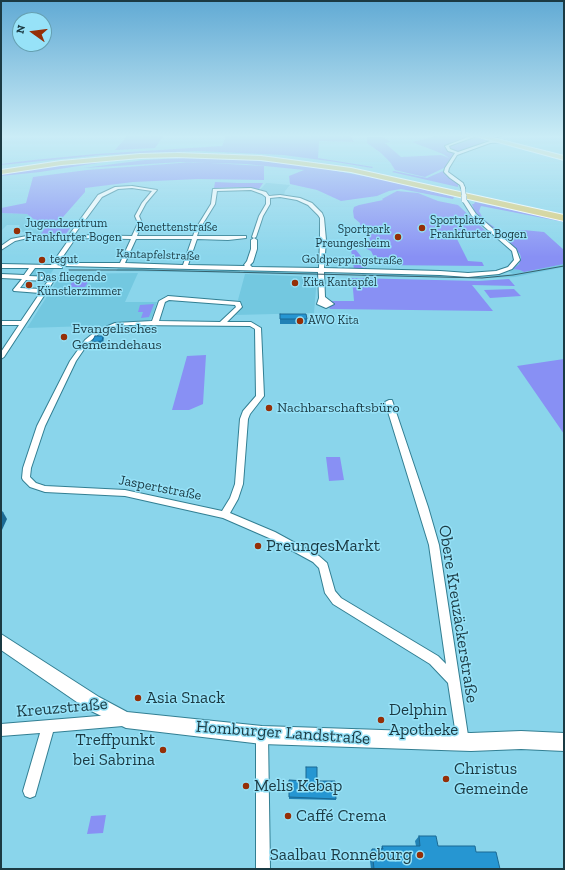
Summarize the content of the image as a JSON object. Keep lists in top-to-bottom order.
{
  "streets": {
    "street": [
      "Renettenstraße",
      "Kantapfelstraße",
      "Goldpeppingstraße",
      "Jaspertstraße",
      "Obere Kreuzäckerstraße",
      "Kreuzstraße",
      "Homburger Landstraße"
    ]
  },
  "crossings": [
    ["Kantapfelstraße", "Goldpeppingstraße"],
    ["Jaspertstraße", "Obere Kreuzäckerstraße"],
    ["Obere Kreuzäckerstraße", "Homburger Landstraße"],
    ["Kreuzstraße", "Homburger Landstraße"]
  ],
  "places": [
    "Sportplatz Frankfurter Bogen",
    "Jugendzentrum Frankfurter Bogen",
    "Sportpark Preungesheim",
    "tegut",
    "Kita Kantapfel",
    "Das fliegende Künstlerzimmer",
    "AWO Kita",
    "Evangelisches Gemeindehaus",
    "Nachbarschaftsbüro",
    "PreungesMarkt",
    "Asia Snack",
    "Delphin Apotheke",
    "Treffpunkt bei Sabrina",
    "Christus Gemeinde",
    "Melis Kebap",
    "Caffé Crema",
    "Saalbau Ronneburg"
  ],
  "north": "left"
}
